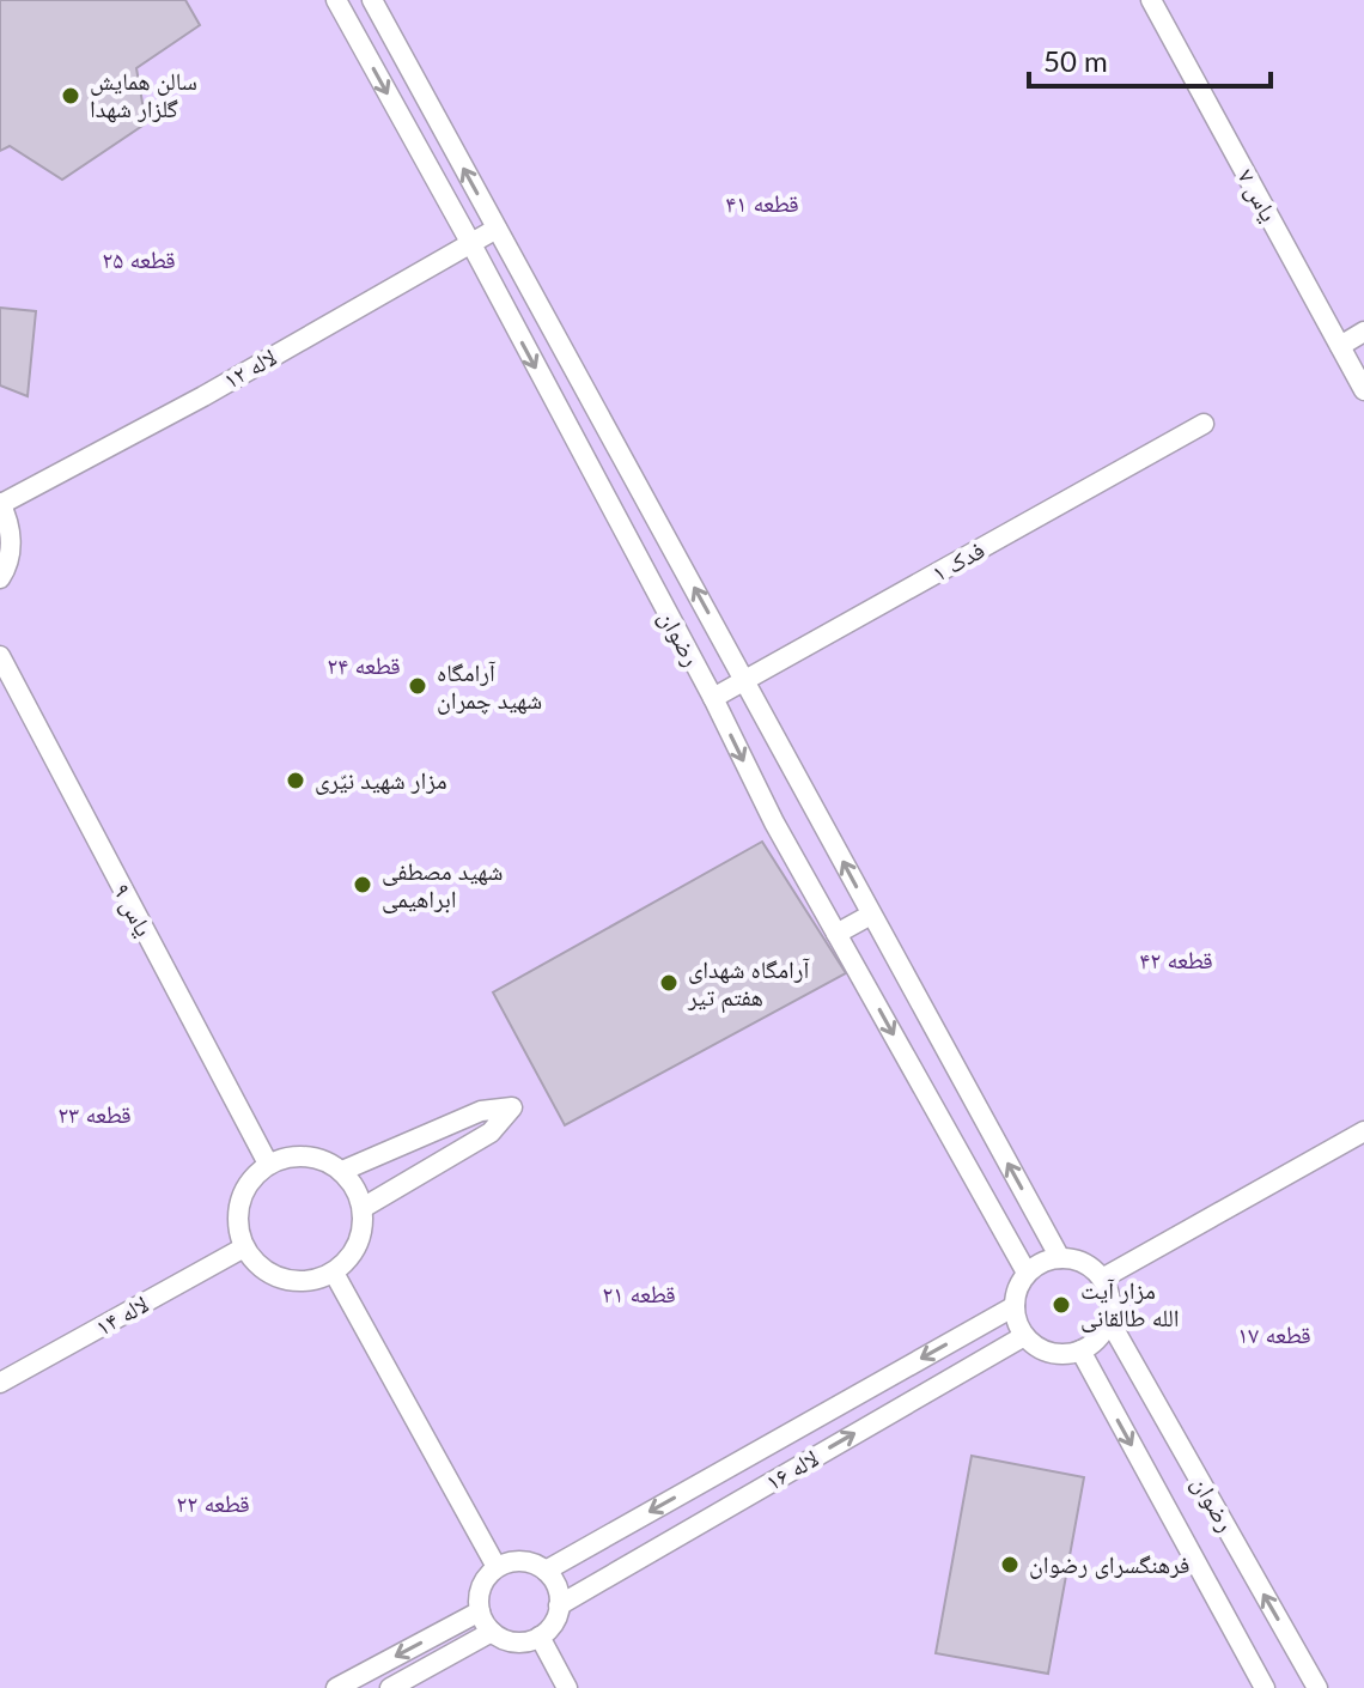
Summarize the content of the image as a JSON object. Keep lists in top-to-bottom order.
{
  "streets": {
    "lane": [
      "یاس ۷",
      "لاله ۱۲",
      "فدک ۱",
      "رضوان",
      "یاس ۹",
      "لاله ۱۴",
      "لاله ۱۶"
    ]
  },
  "crossings": [
    ["لاله ۱۲", "رضوان"],
    ["فدک ۱", "رضوان"],
    ["رضوان", "لاله ۱۶"],
    ["یاس ۹", "لاله ۱۴"]
  ],
  "parks": [
    "قطعه ۴۱",
    "قطعه ۲۵",
    "قطعه ۲۴",
    "قطعه ۴۲",
    "قطعه ۲۳",
    "قطعه ۲۱",
    "قطعه ۱۷",
    "قطعه ۲۲"
  ],
  "places": [
    "سالن همایش گلزار شهدا",
    "آرامگاه شهید چمران",
    "مزار شهید نیّری",
    "شهید مصطفی ابراهیمی",
    "آرامگاه شهدای هفتم تیر",
    "مزار آیت الله طالقانی",
    "فرهنگسرای رضوان"
  ],
  "scale_bar": "50 m"
}
